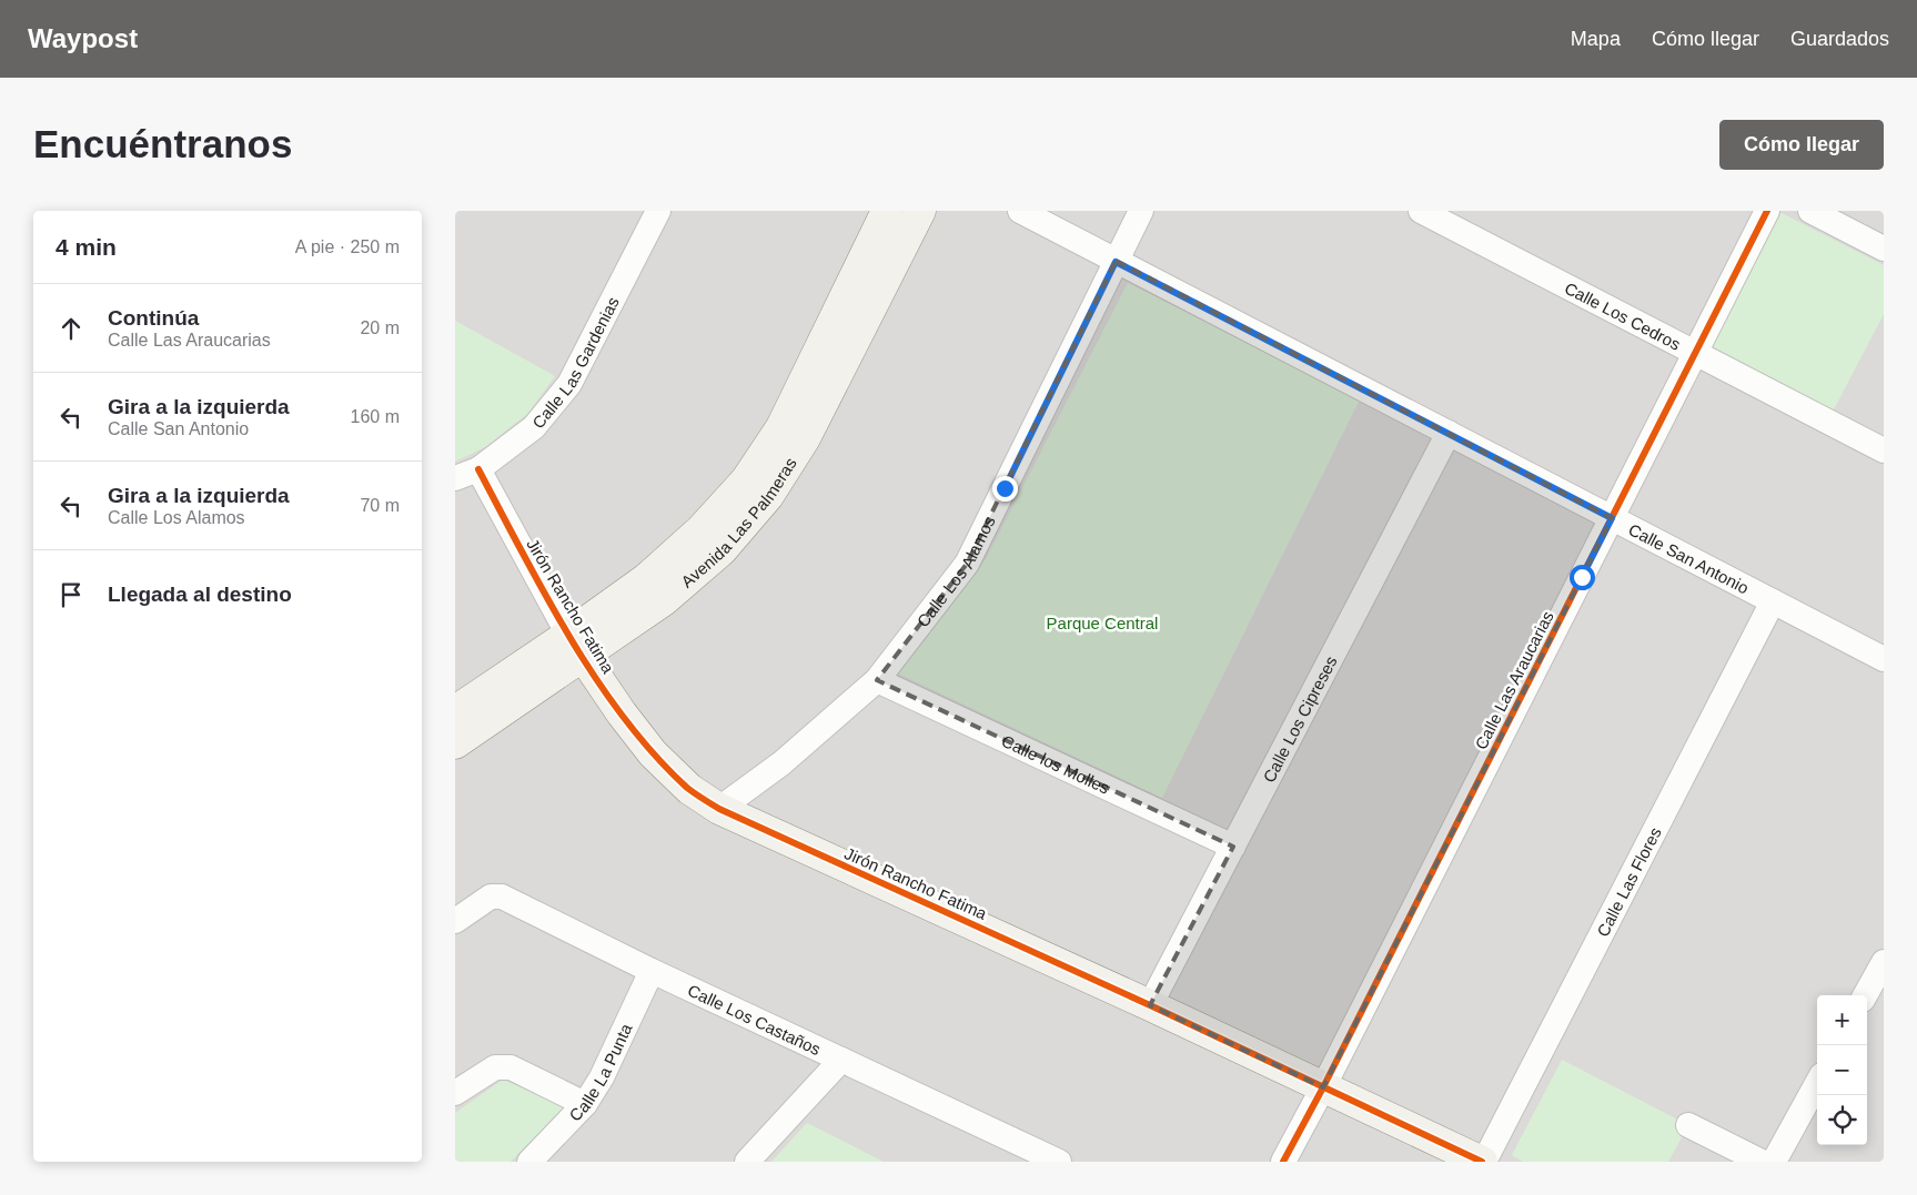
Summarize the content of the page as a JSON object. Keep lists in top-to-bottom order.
{
  "streets": {
    "street": [
      "Calle Los Cedros",
      "Calle Las Gardenias",
      "Avenida Las Palmeras",
      "Calle San Antonio",
      "Calle Los Alamos",
      "Jirón Rancho Fatima",
      "Calle Las Araucarias",
      "Calle Los Cipreses",
      "Calle los Molles",
      "Calle Las Flores",
      "Calle Los Castaños",
      "Calle La Punta"
    ]
  },
  "crossings": [
    ["Calle Los Cedros", "Calle Las Araucarias"],
    ["Calle Las Gardenias", "Jirón Rancho Fatima"],
    ["Avenida Las Palmeras", "Jirón Rancho Fatima"],
    ["Calle San Antonio", "Calle Los Alamos"],
    ["Calle San Antonio", "Calle Las Araucarias"],
    ["Calle San Antonio", "Calle Los Cipreses"],
    ["Calle San Antonio", "Calle Las Flores"],
    ["Calle Los Alamos", "Jirón Rancho Fatima"],
    ["Calle Los Alamos", "Calle los Molles"],
    ["Jirón Rancho Fatima", "Calle Las Araucarias"],
    ["Jirón Rancho Fatima", "Calle Los Cipreses"],
    ["Jirón Rancho Fatima", "Calle Las Flores"],
    ["Calle Los Cipreses", "Calle los Molles"],
    ["Calle Los Castaños", "Calle La Punta"]
  ],
  "parks": ["Parque Central"],
  "page": {
    "header": "Waypost",
    "nav": ["Mapa", "Cómo llegar", "Guardados"],
    "buttons": "Cómo llegar",
    "title": "Encuéntranos",
    "heading": ["4 min", "A pie · 250 m"],
    "list": [
      ["Continúa", "Calle Las Araucarias", "20 m"],
      ["Gira a la izquierda", "Calle San Antonio", "160 m"],
      ["Gira a la izquierda", "Calle Los Alamos", "70 m"],
      "Llegada al destino"
    ],
    "map_buttons": ["+", "−"]
  }
}
